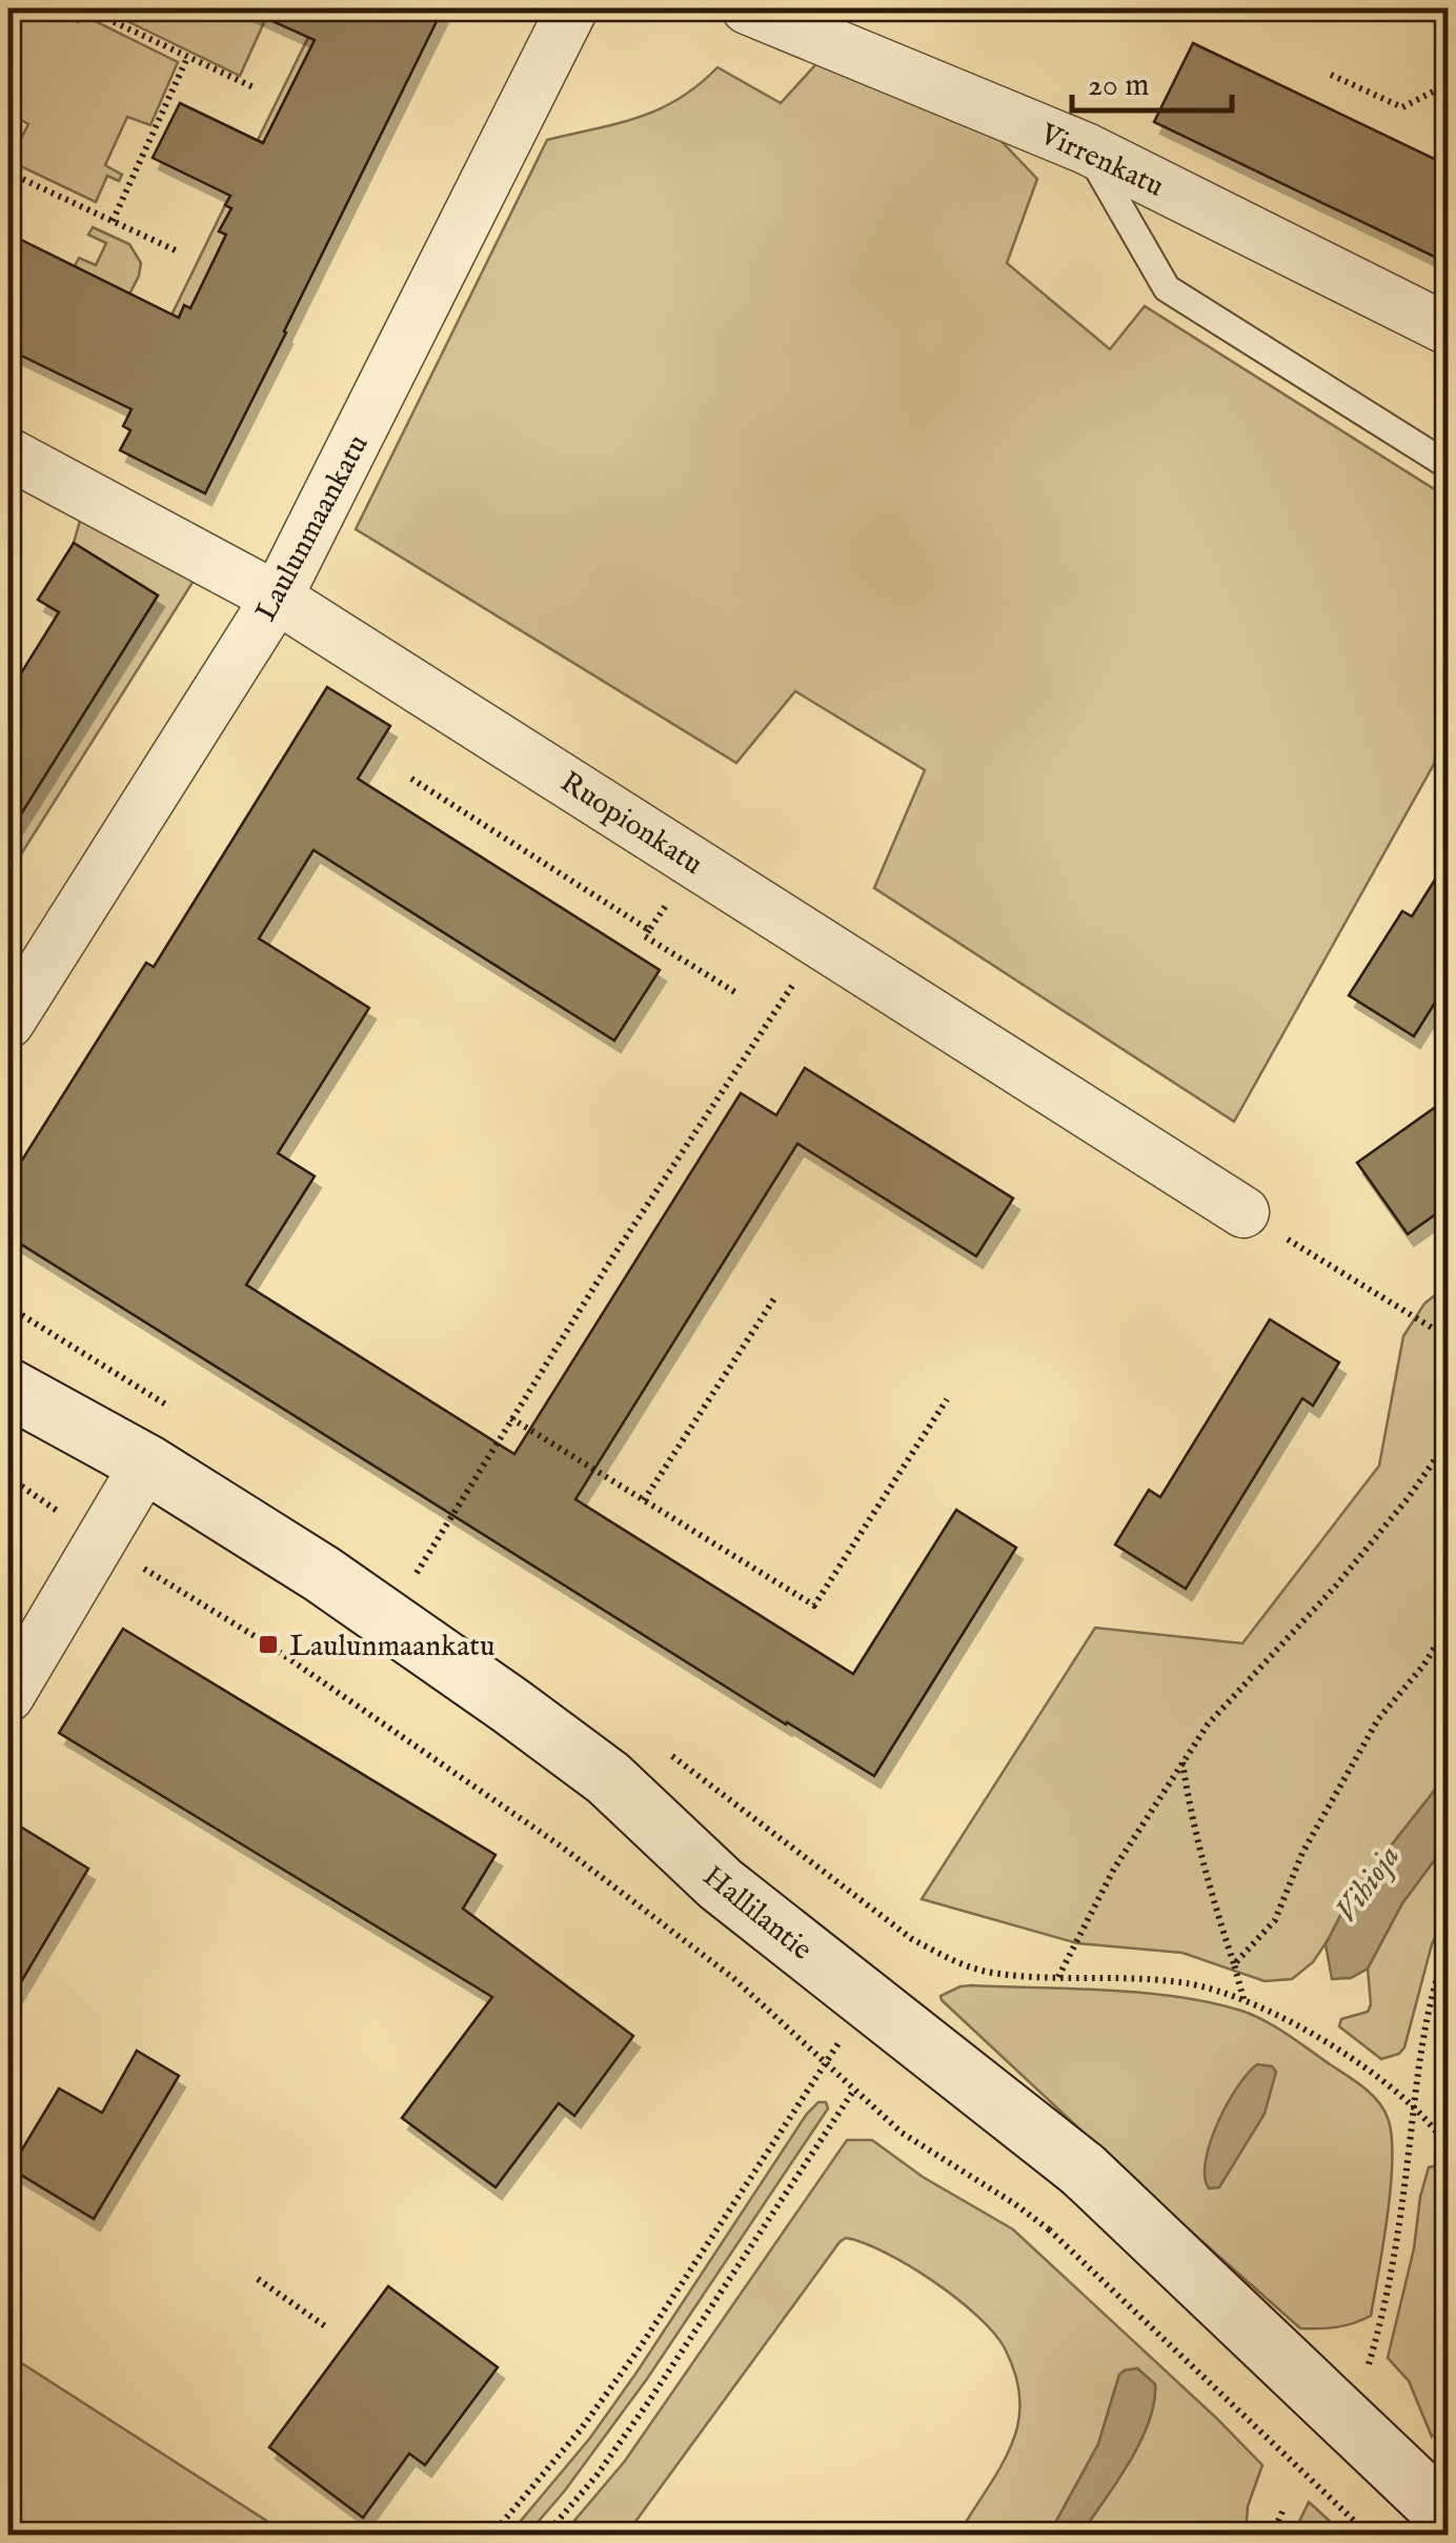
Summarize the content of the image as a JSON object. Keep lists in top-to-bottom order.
{
  "streets": {
    "main road": ["Hallilantie"],
    "street": ["Virrenkatu", "Laulunmaankatu", "Ruopionkatu"]
  },
  "crossings": [
    ["Laulunmaankatu", "Ruopionkatu"]
  ],
  "water": ["Vihioja"],
  "places": {
    "transit": ["Laulunmaankatu"]
  },
  "scale_bar": "20 m"
}
